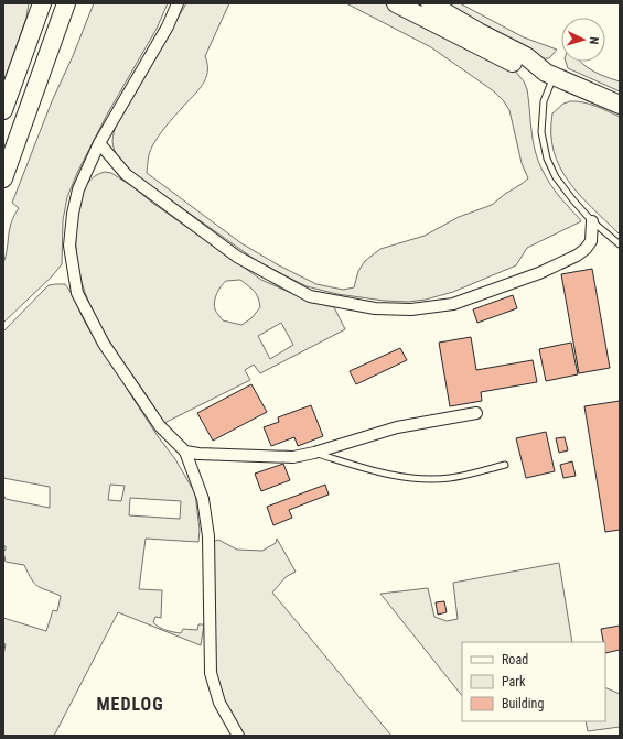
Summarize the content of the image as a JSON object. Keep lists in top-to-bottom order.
{
  "districts": ["MEDLOG"],
  "legend": ["Road", "Park", "Building"],
  "north": "right"
}
